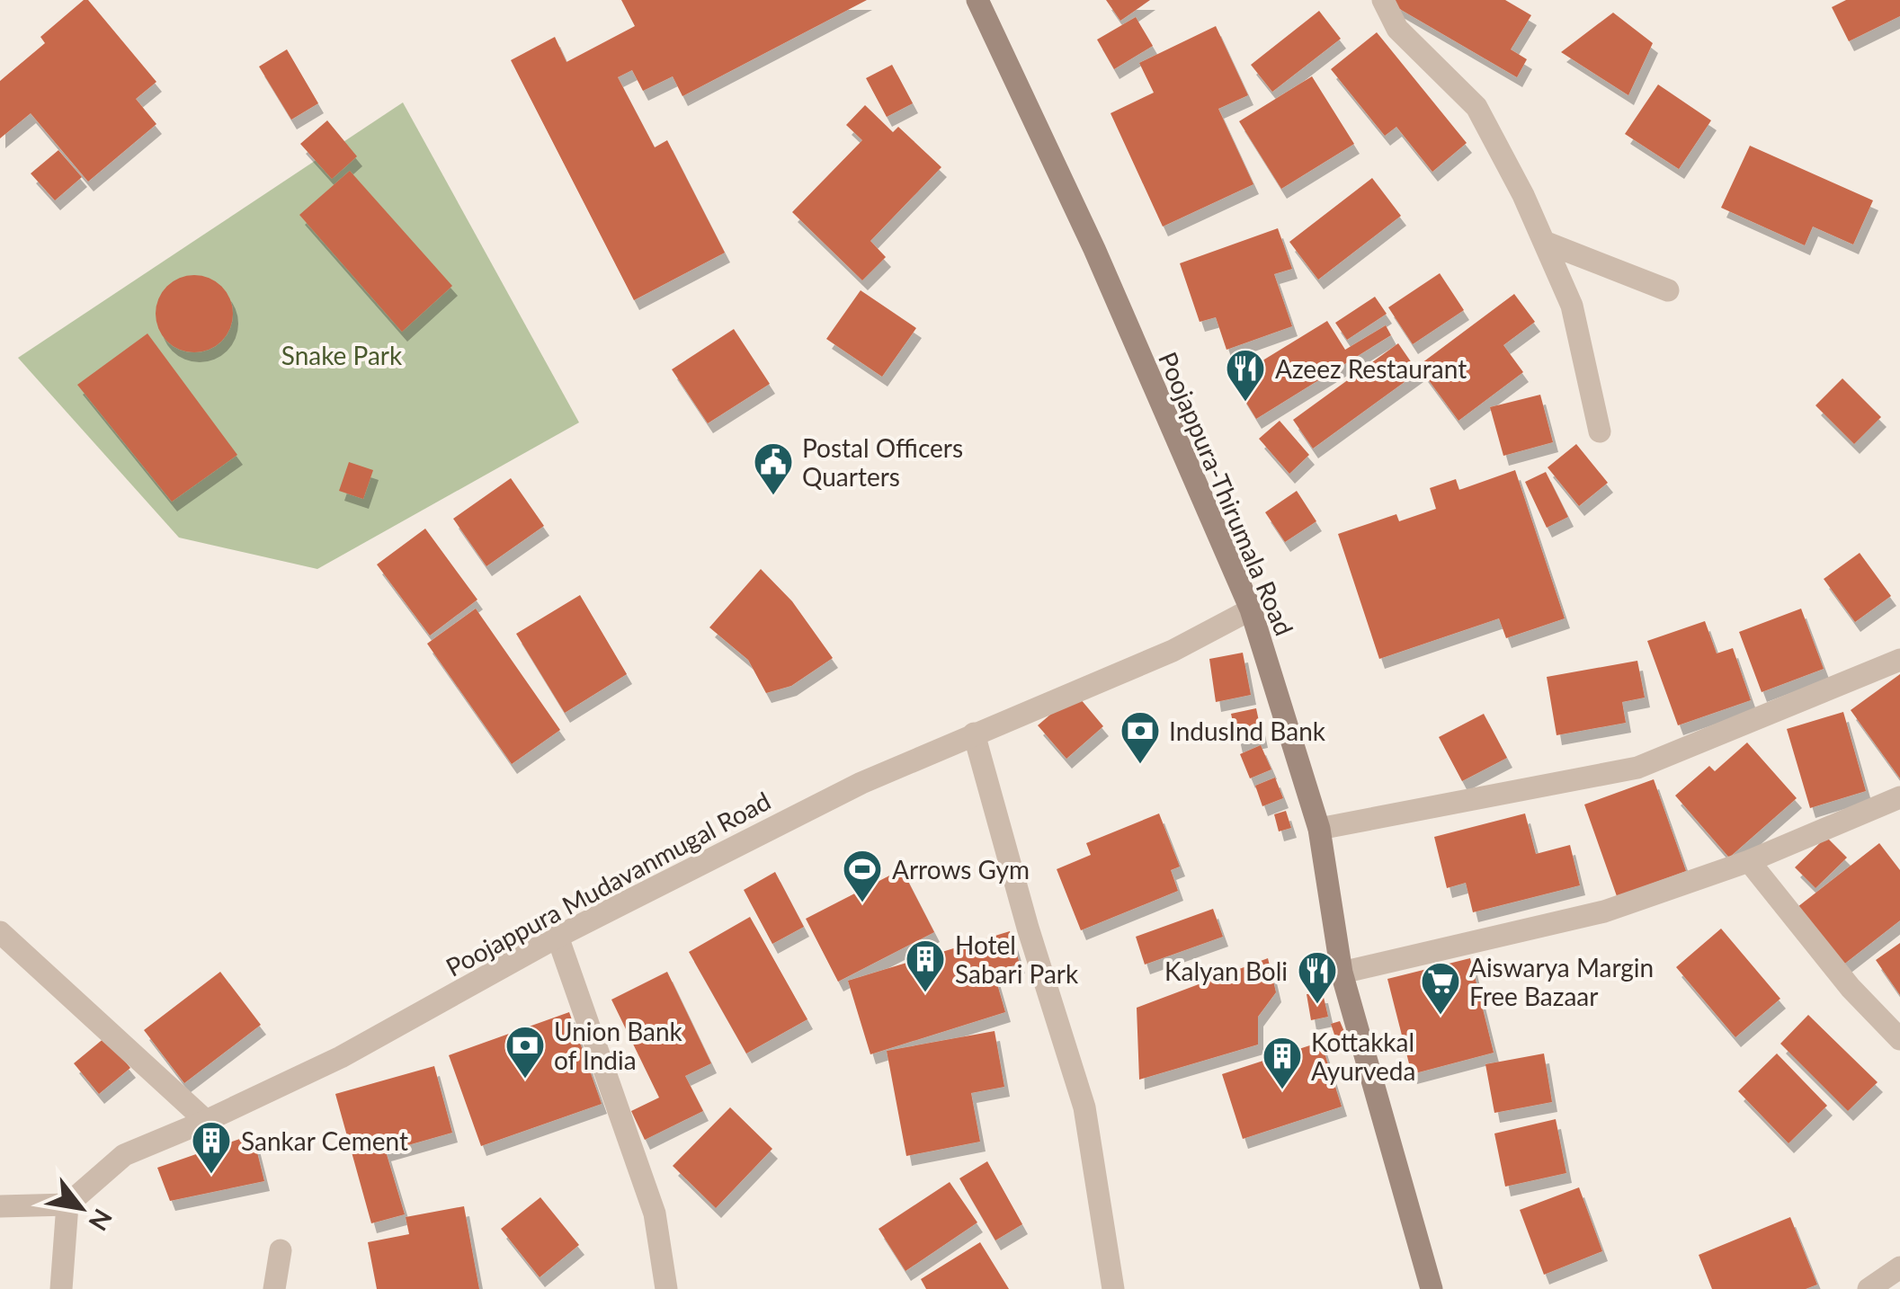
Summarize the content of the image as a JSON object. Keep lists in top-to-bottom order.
{
  "streets": {
    "main road": ["Poojappura-Thirumala Road"],
    "street": ["Poojappura Mudavanmugal Road"]
  },
  "crossings": [
    ["Poojappura-Thirumala Road", "Poojappura Mudavanmugal Road"]
  ],
  "parks": ["Snake Park"],
  "places": {
    "restaurant": ["Azeez Restaurant", "Kalyan Boli"],
    "public building": ["Postal Officers Quarters"],
    "bank": ["IndusInd Bank", "Union Bank of India"],
    "sports": ["Arrows Gym"],
    "building": ["Hotel Sabari Park", "Kottakkal Ayurveda", "Sankar Cement"],
    "supermarket": ["Aiswarya Margin Free Bazaar"]
  },
  "north": "bottom right"
}
